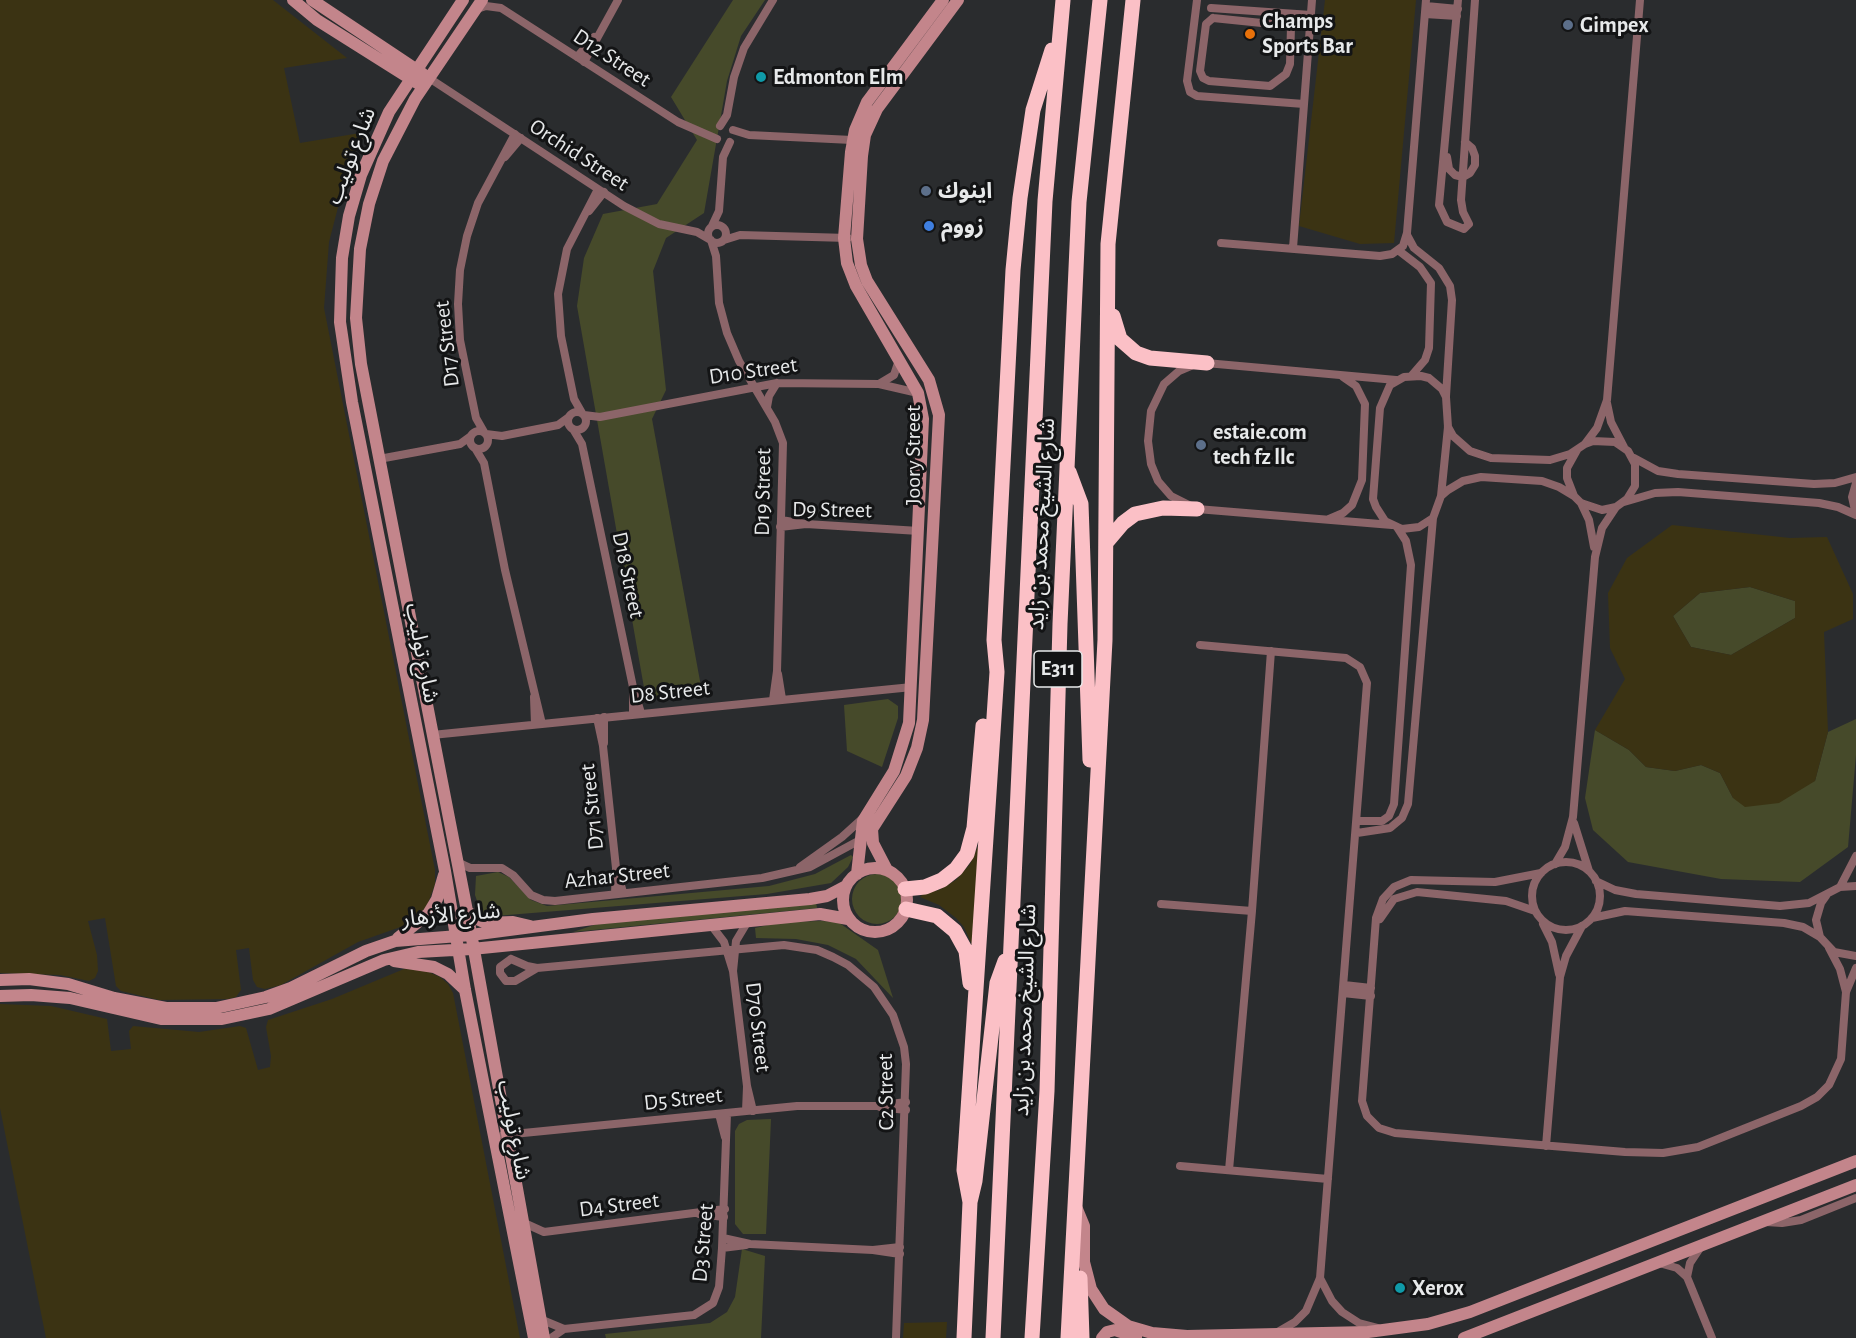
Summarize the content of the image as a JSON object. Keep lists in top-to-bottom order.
{
  "streets": {
    "highway": ["شارع الشيخ محمد بن زايد", "E311"],
    "street": [
      "D12 Street",
      "Orchid Street",
      "شارع توليب",
      "D17 Street",
      "D10 Street",
      "Joory Street",
      "D19 Street",
      "D9 Street",
      "D18 Street",
      "D8 Street",
      "D71 Street",
      "Azhar Street",
      "شارع الأزهار",
      "D70 Street",
      "C2 Street",
      "D5 Street",
      "D4 Street",
      "D3 Street"
    ]
  },
  "crossings": [
    ["Orchid Street", "شارع توليب"],
    ["Orchid Street", "D17 Street"],
    ["Orchid Street", "D19 Street"],
    ["شارع توليب", "D8 Street"],
    ["شارع توليب", "Azhar Street"],
    ["شارع توليب", "شارع الأزهار"],
    ["شارع توليب", "D5 Street"],
    ["شارع توليب", "D3 Street"],
    ["D10 Street", "Joory Street"],
    ["D10 Street", "D19 Street"],
    ["D10 Street", "D18 Street"],
    ["Joory Street", "D9 Street"],
    ["Joory Street", "D8 Street"],
    ["Joory Street", "Azhar Street"],
    ["Joory Street", "شارع الأزهار"],
    ["D19 Street", "D9 Street"],
    ["D19 Street", "D8 Street"],
    ["D18 Street", "D8 Street"],
    ["D8 Street", "D71 Street"],
    ["D71 Street", "Azhar Street"],
    ["شارع الأزهار", "D70 Street"],
    ["D70 Street", "C2 Street"],
    ["D70 Street", "D5 Street"],
    ["C2 Street", "D5 Street"],
    ["D5 Street", "D3 Street"],
    ["D4 Street", "D3 Street"]
  ],
  "places": [
    "Gimpex",
    "Champs Sports Bar",
    "Edmonton Elm",
    "اينوك",
    "زووم",
    "estaie.com tech fz llc",
    "Xerox"
  ]
}
